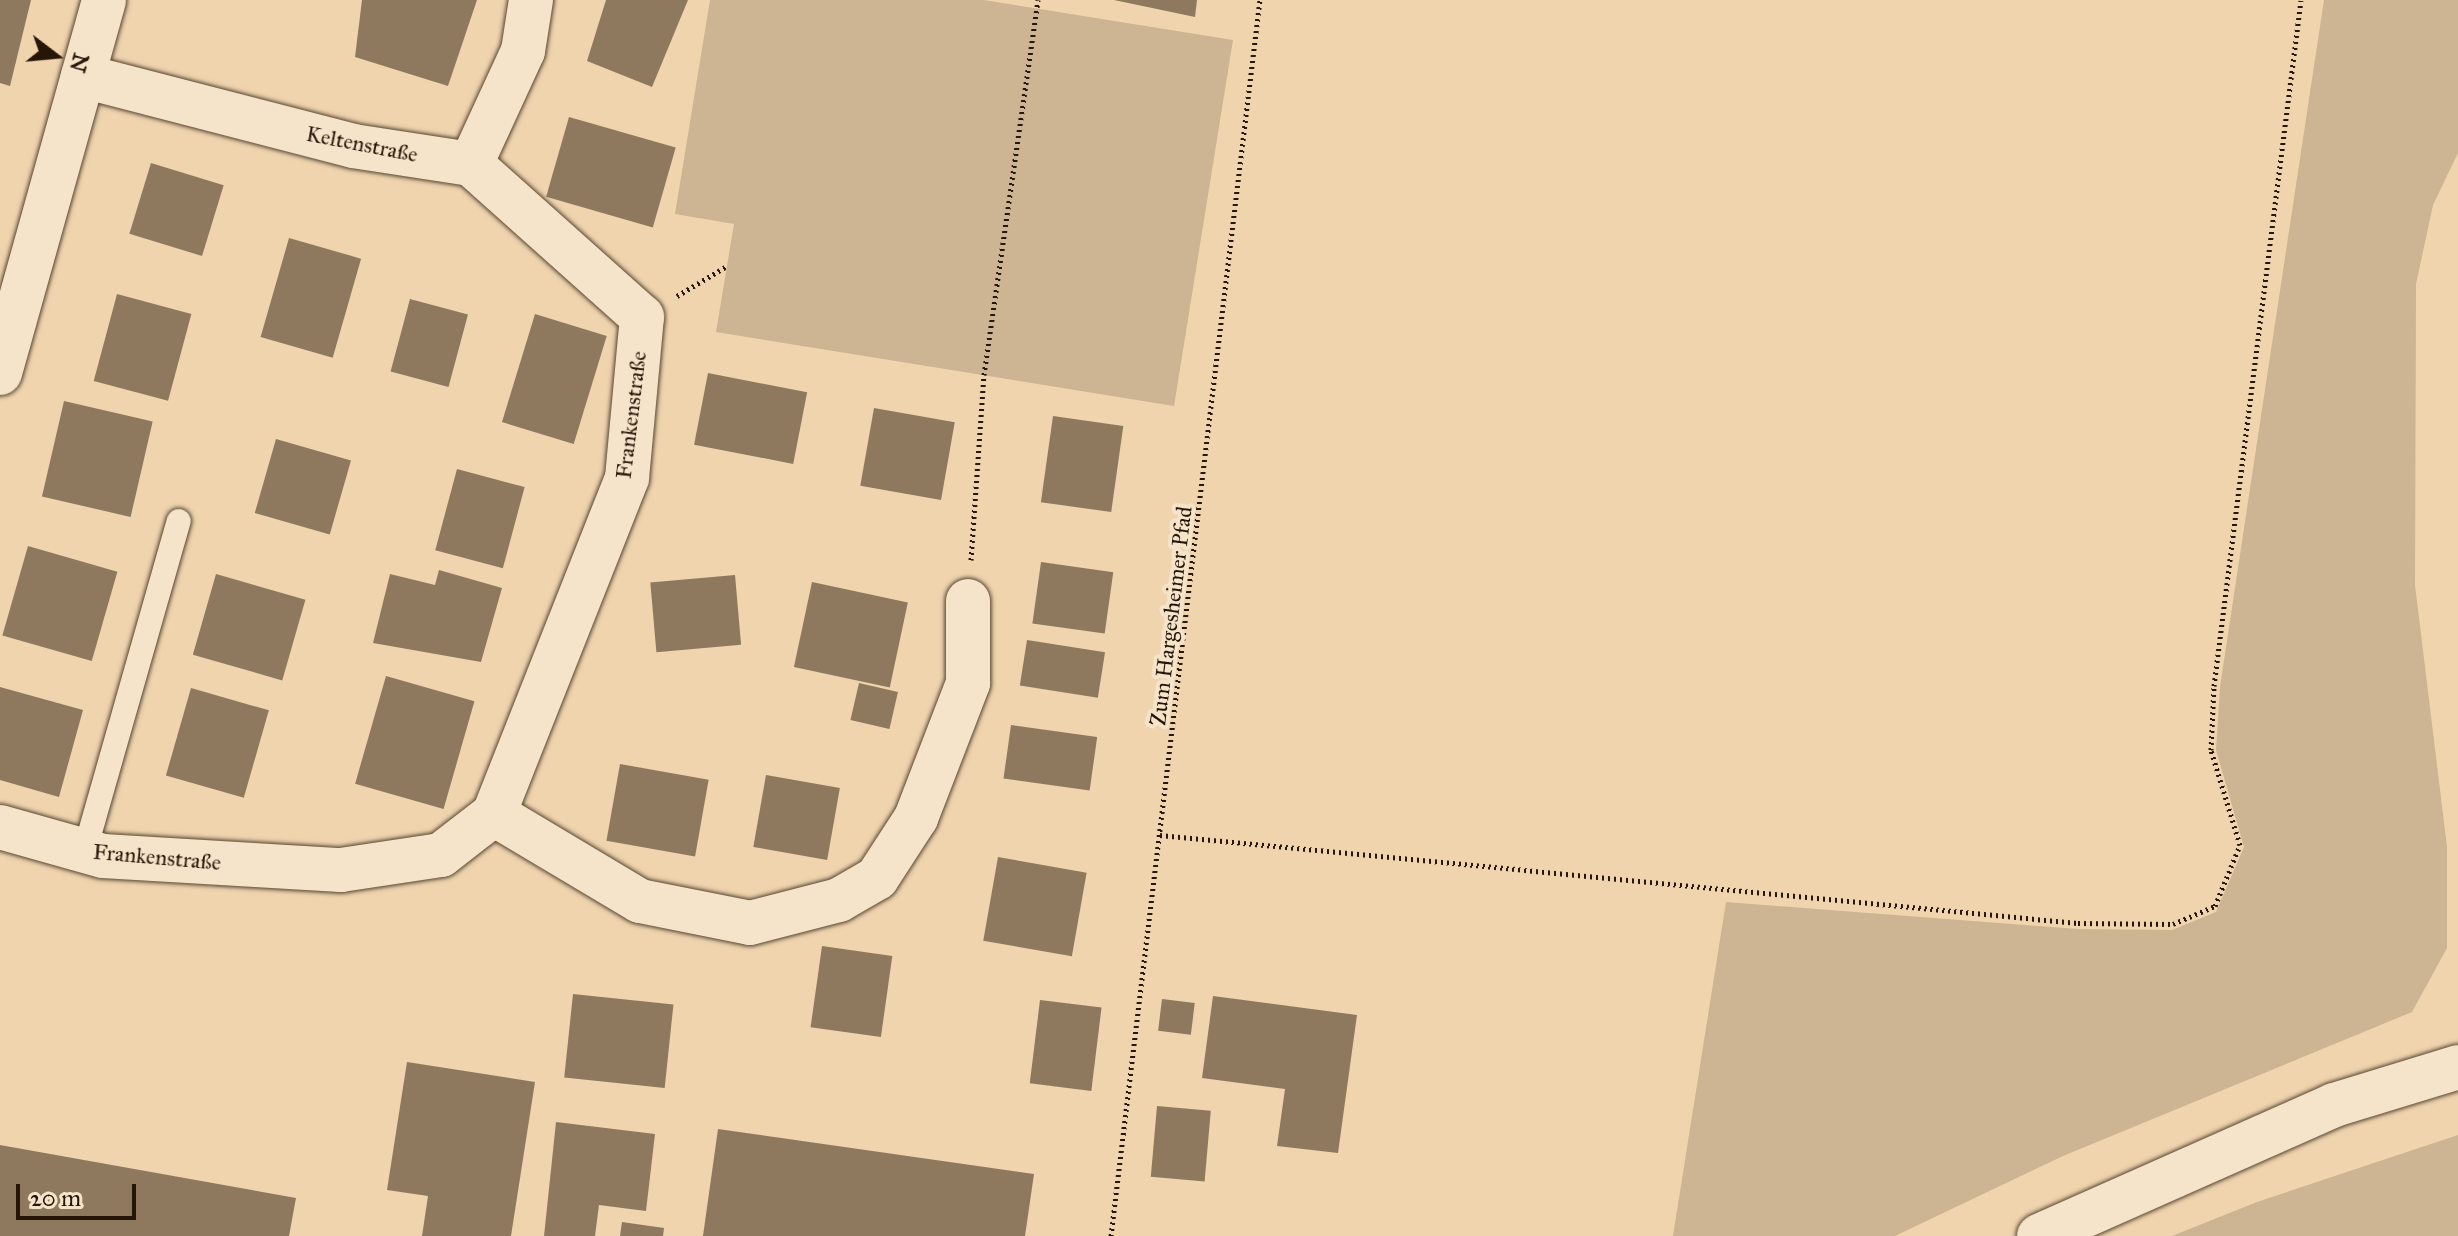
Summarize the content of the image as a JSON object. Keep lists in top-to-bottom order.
{
  "streets": {
    "street": ["Keltenstraße", "Frankenstraße"],
    "path": ["Zum Hargesheimer Pfad"]
  },
  "scale_bar": "20 m",
  "north": "right"
}
